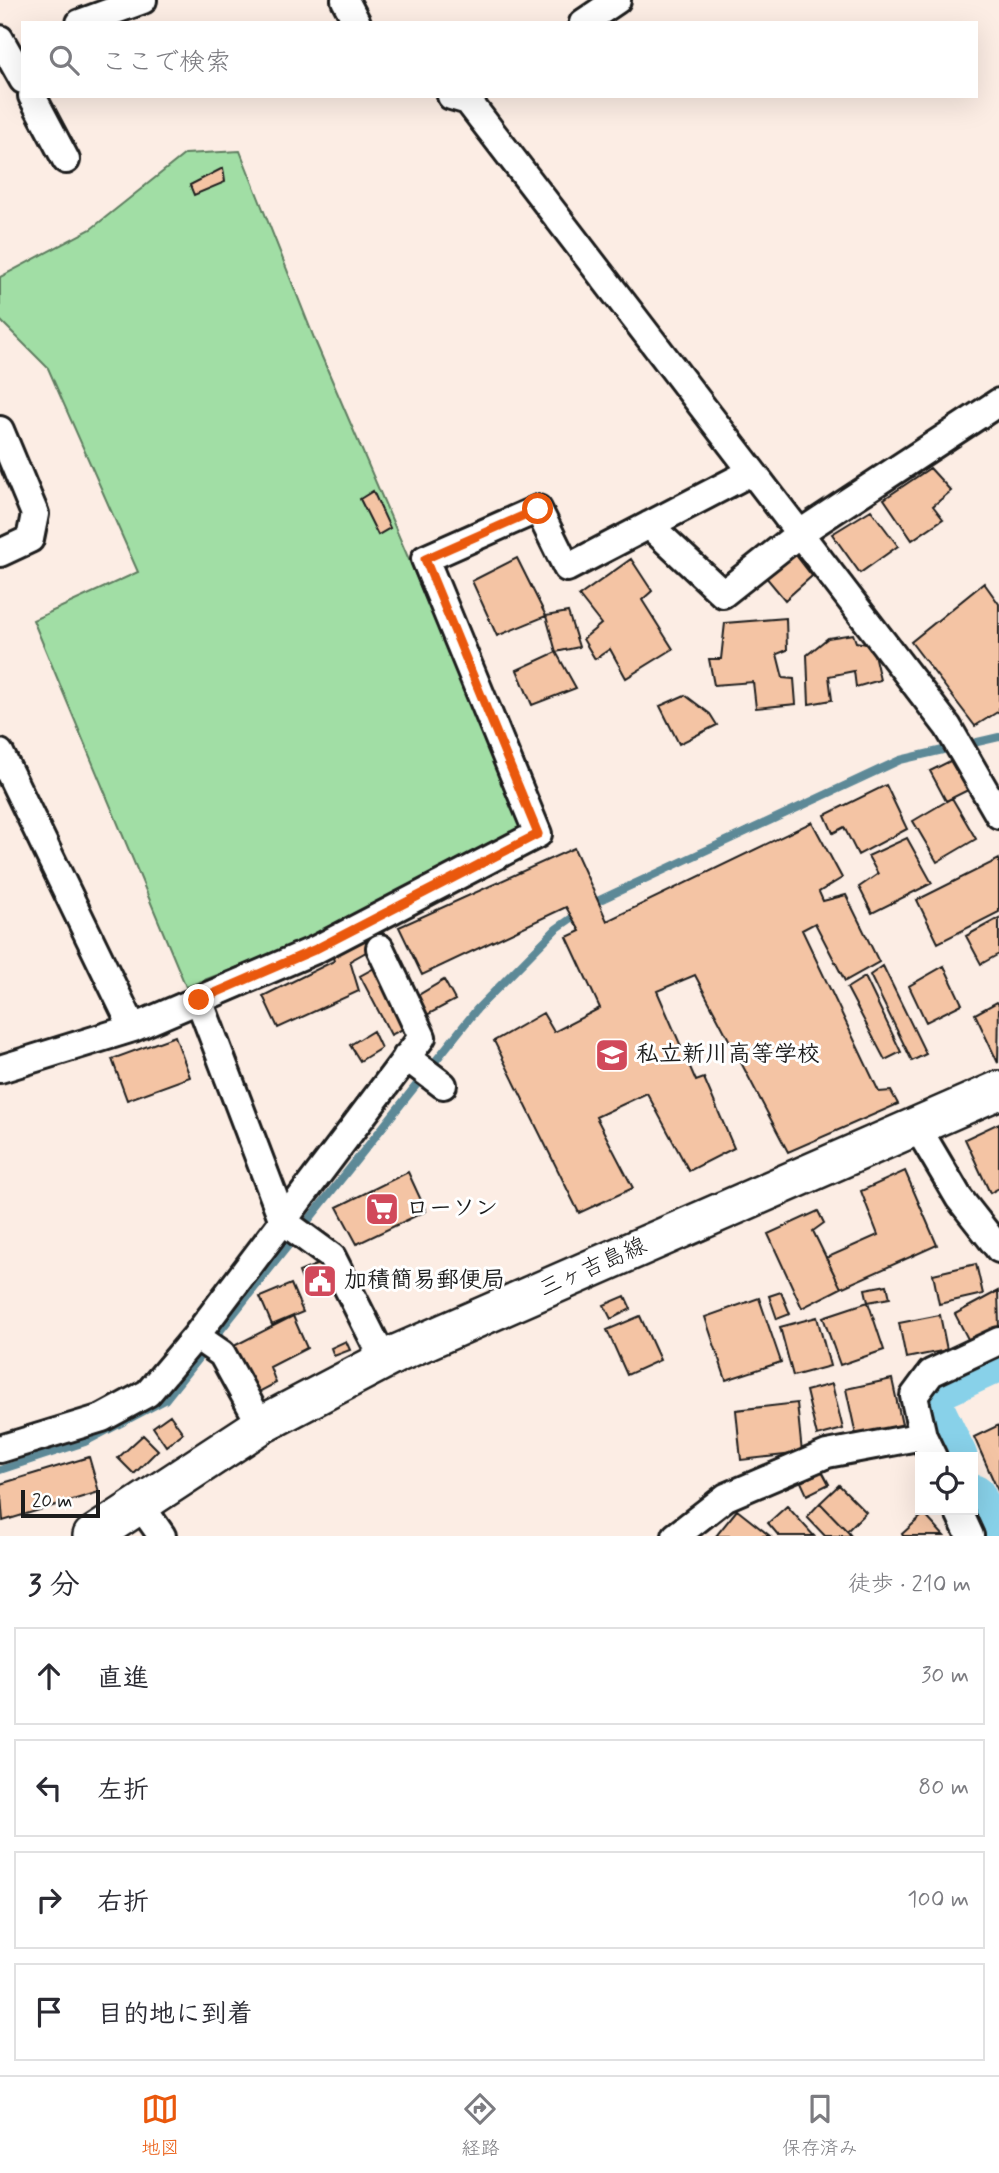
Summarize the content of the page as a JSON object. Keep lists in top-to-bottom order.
{
  "streets": {
    "main road": ["三ヶ吉島線"]
  },
  "places": {
    "school or university": ["私立新川高等学校"],
    "supermarket": ["ローソン"],
    "public building": ["加積簡易郵便局"]
  },
  "scale_bar": "20 m",
  "page": {
    "search": "ここで検索",
    "scale": "20 m",
    "heading": ["3 分", "徒歩 · 210 m"],
    "list": [
      ["直進", "30 m"],
      ["左折", "80 m"],
      ["右折", "100 m"],
      "目的地に到着"
    ],
    "nav": ["地図", "経路", "保存済み"]
  }
}
